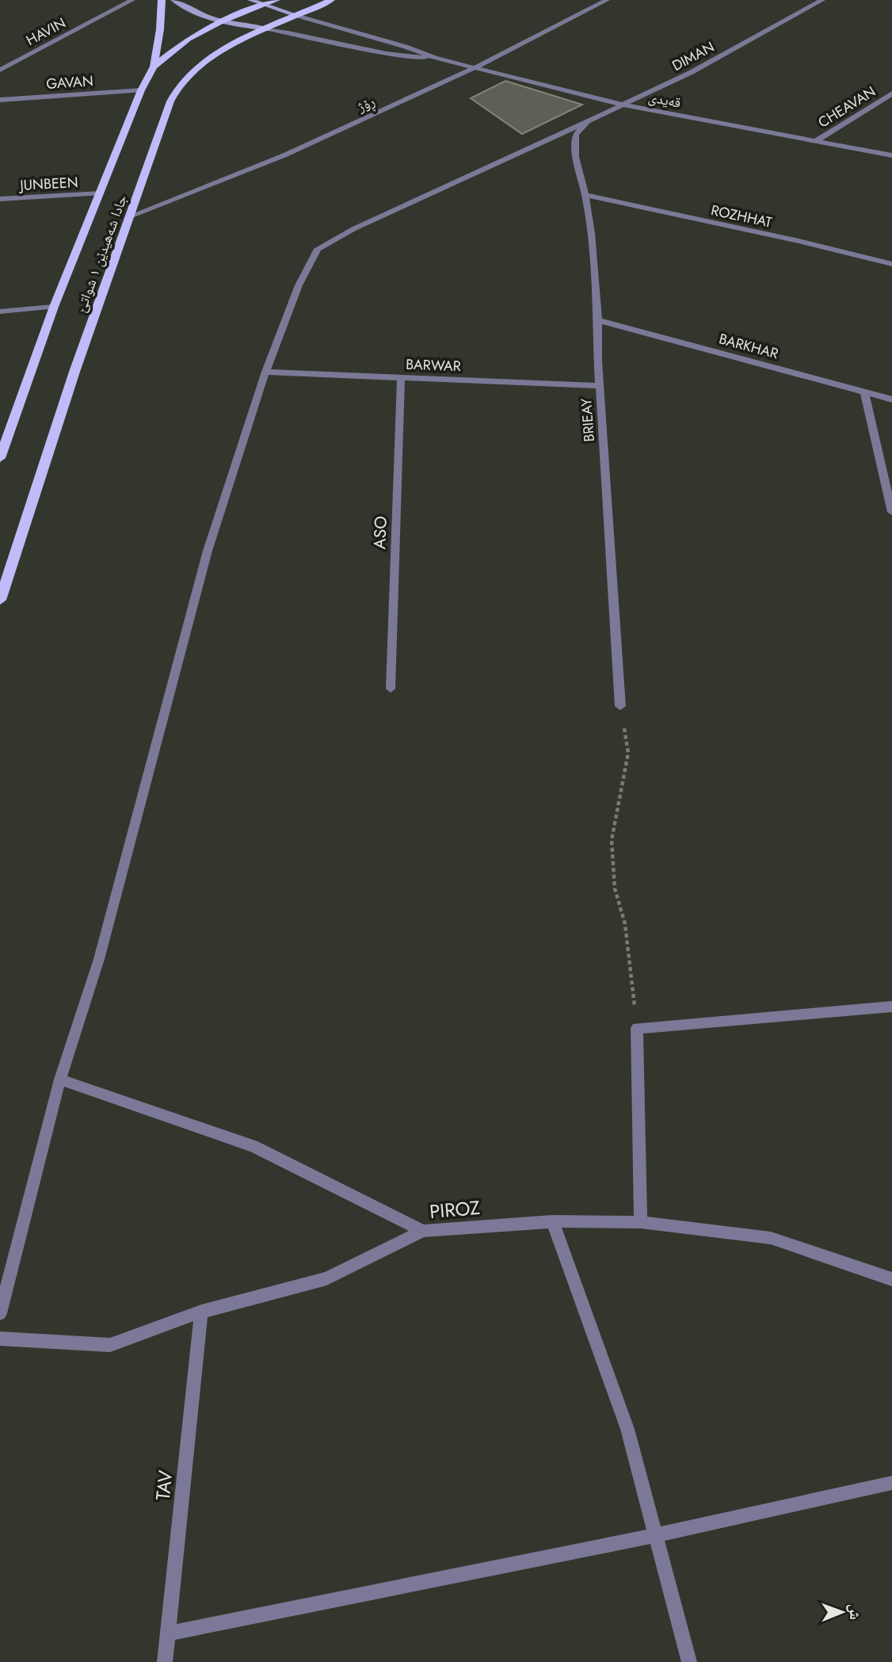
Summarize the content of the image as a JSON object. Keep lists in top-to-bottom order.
{
  "streets": {
    "main road": ["جادا شەهیدێن ١ شواتێ"],
    "street": [
      "HAVIN",
      "DIMAN",
      "GAVAN",
      "قەیدی",
      "ڕۆژ",
      "CHEAVAN",
      "JUNBEEN",
      "ROZHHAT",
      "BARKHAR",
      "BARWAR",
      "BRIEAY",
      "ASO",
      "PIROZ",
      "TAV"
    ]
  },
  "crossings": [
    ["DIMAN", "قەیدی"],
    ["DIMAN", "BRIEAY"],
    ["GAVAN", "جادا شەهیدێن ١ شواتێ"],
    ["قەیدی", "ڕۆژ"],
    ["قەیدی", "CHEAVAN"],
    ["قەیدی", "جادا شەهیدێن ١ شواتێ"],
    ["ڕۆژ", "جادا شەهیدێن ١ شواتێ"],
    ["JUNBEEN", "جادا شەهیدێن ١ شواتێ"],
    ["ROZHHAT", "BRIEAY"],
    ["BARKHAR", "BRIEAY"],
    ["BARWAR", "BRIEAY"],
    ["BARWAR", "ASO"],
    ["PIROZ", "TAV"]
  ],
  "north": "right"
}
